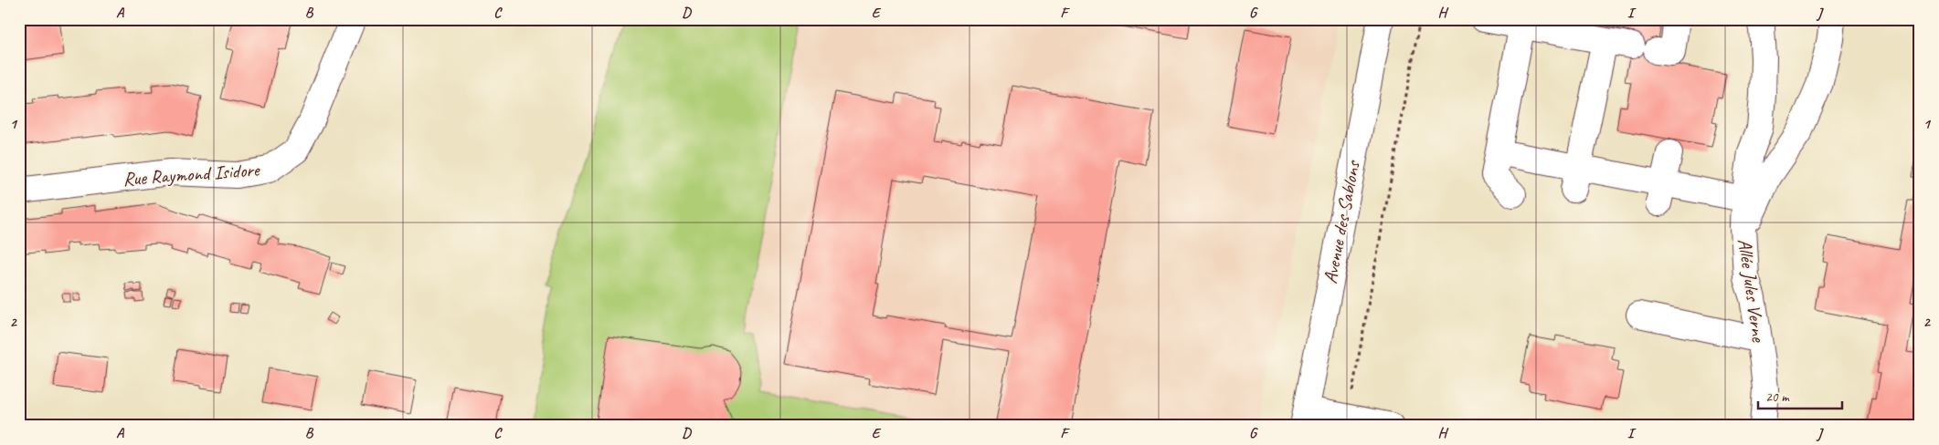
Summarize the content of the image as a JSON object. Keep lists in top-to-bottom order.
{
  "streets": {
    "street": ["Rue Raymond Isidore", "Avenue des Sablons", "Allée Jules Verne"]
  },
  "scale_bar": "20 m",
  "grid": {
    "columns": [
      "A",
      "B",
      "C",
      "D",
      "E",
      "F",
      "G",
      "H",
      "I",
      "J"
    ],
    "rows": ["1", "2"]
  }
}
